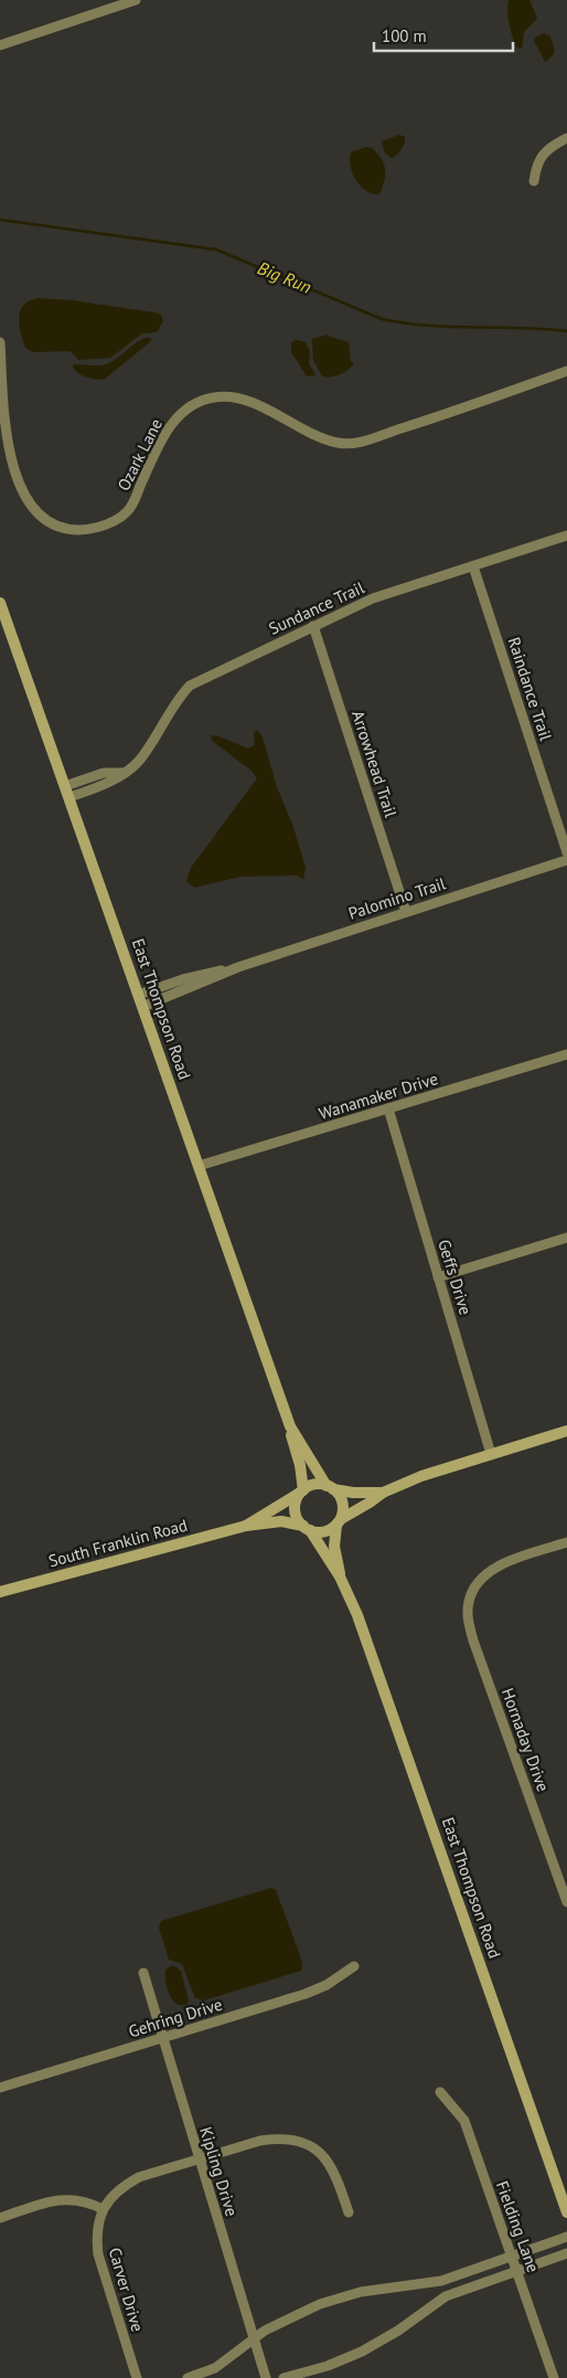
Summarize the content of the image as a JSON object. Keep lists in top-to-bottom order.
{
  "streets": {
    "main road": ["East Thompson Road", "South Franklin Road"],
    "street": [
      "Ozark Lane",
      "Sundance Trail",
      "Raindance Trail",
      "Arrowhead Trail",
      "Palomino Trail",
      "Wanamaker Drive",
      "Geffs Drive",
      "Hornaday Drive",
      "Gehring Drive",
      "Kipling Drive",
      "Fielding Lane",
      "Carver Drive"
    ]
  },
  "crossings": [
    ["Sundance Trail", "Raindance Trail"],
    ["Sundance Trail", "Arrowhead Trail"],
    ["Sundance Trail", "East Thompson Road"],
    ["Arrowhead Trail", "Palomino Trail"],
    ["Palomino Trail", "East Thompson Road"],
    ["East Thompson Road", "Wanamaker Drive"],
    ["East Thompson Road", "South Franklin Road"],
    ["Wanamaker Drive", "Geffs Drive"],
    ["Gehring Drive", "Kipling Drive"]
  ],
  "water": ["Big Run"],
  "scale_bar": "100 m"
}
